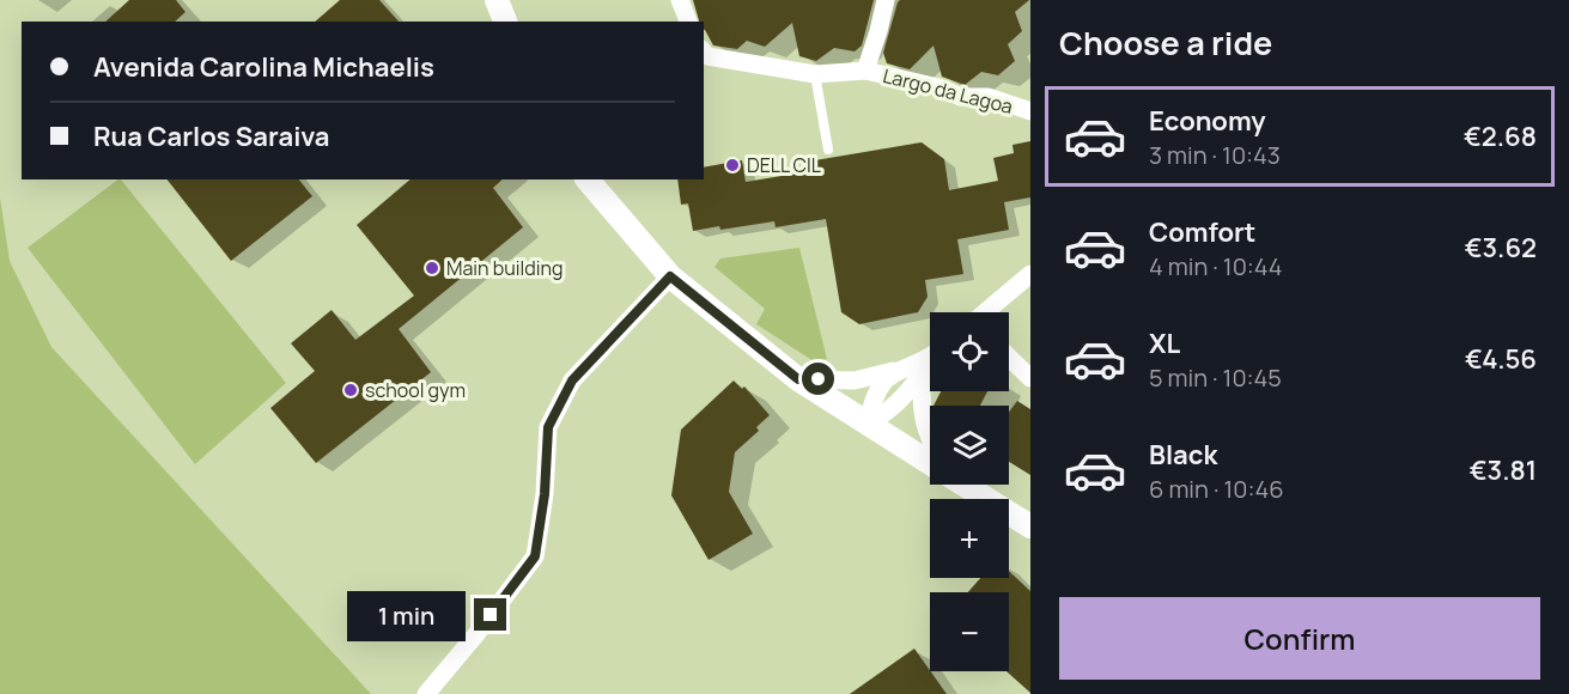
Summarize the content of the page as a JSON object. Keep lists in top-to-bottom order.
{
  "streets": {
    "street": ["Largo da Lagoa"]
  },
  "places": ["DELL CIL", "Main building", "school gym"],
  "page": {
    "heading": "Choose a ride",
    "banner": ["Avenida Carolina Michaelis", "Rua Carlos Saraiva"],
    "list": [
      {
        "name": "Economy",
        "note": "3 min · 10:43",
        "value": "€2.68"
      },
      {
        "name": "Comfort",
        "note": "4 min · 10:44",
        "value": "€3.62"
      },
      {
        "name": "XL",
        "note": "5 min · 10:45",
        "value": "€4.56"
      },
      {
        "name": "Black",
        "note": "6 min · 10:46",
        "value": "€3.81"
      }
    ],
    "map_buttons": ["+", "−"],
    "buttons": "Confirm",
    "bubble": "1 min"
  }
}
